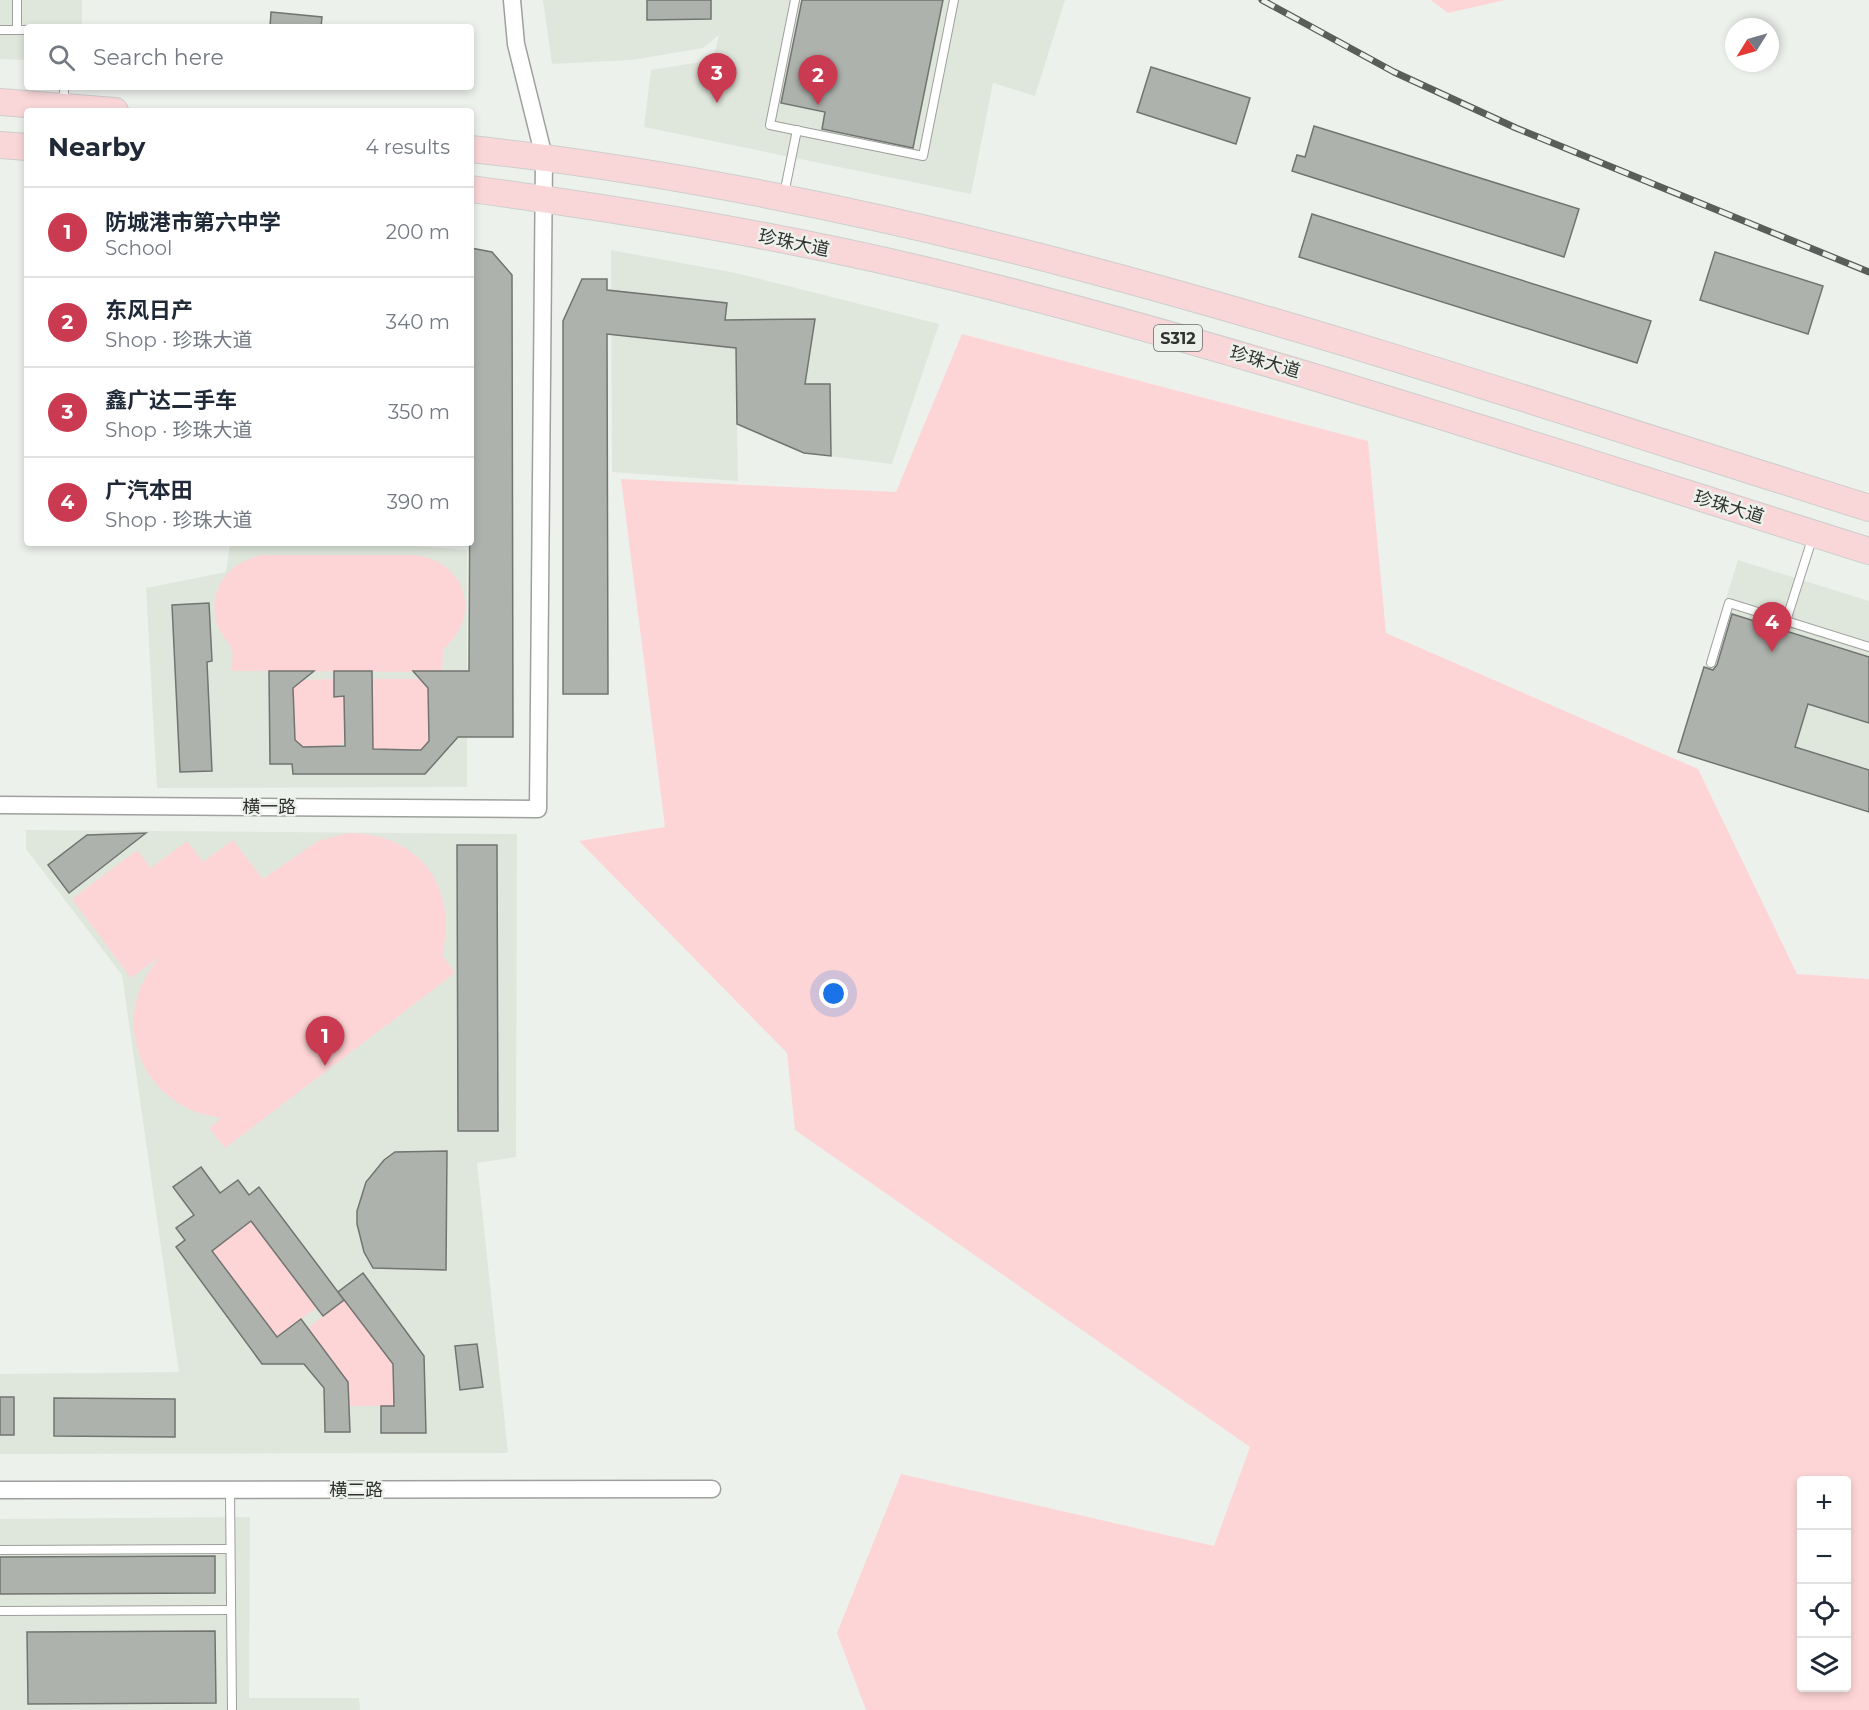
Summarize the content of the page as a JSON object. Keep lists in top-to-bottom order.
{
  "streets": {
    "main road": ["珍珠大道", "S312"],
    "street": ["横一路", "横二路"]
  },
  "crossings": [
    ["珍珠大道", "横一路"]
  ],
  "north": "bottom left",
  "page": {
    "search": "Search here",
    "pins": [
      "3",
      "2",
      "4",
      "1"
    ],
    "heading": ["Nearby", "4 results"],
    "list": [
      {
        "mark": "1",
        "name": "防城港市第六中学",
        "note": "School",
        "value": "200 m"
      },
      {
        "mark": "2",
        "name": "东风日产",
        "note": "Shop · 珍珠大道",
        "value": "340 m"
      },
      {
        "mark": "3",
        "name": "鑫广达二手车",
        "note": "Shop · 珍珠大道",
        "value": "350 m"
      },
      {
        "mark": "4",
        "name": "广汽本田",
        "note": "Shop · 珍珠大道",
        "value": "390 m"
      }
    ],
    "map_buttons": ["+", "−"]
  }
}
